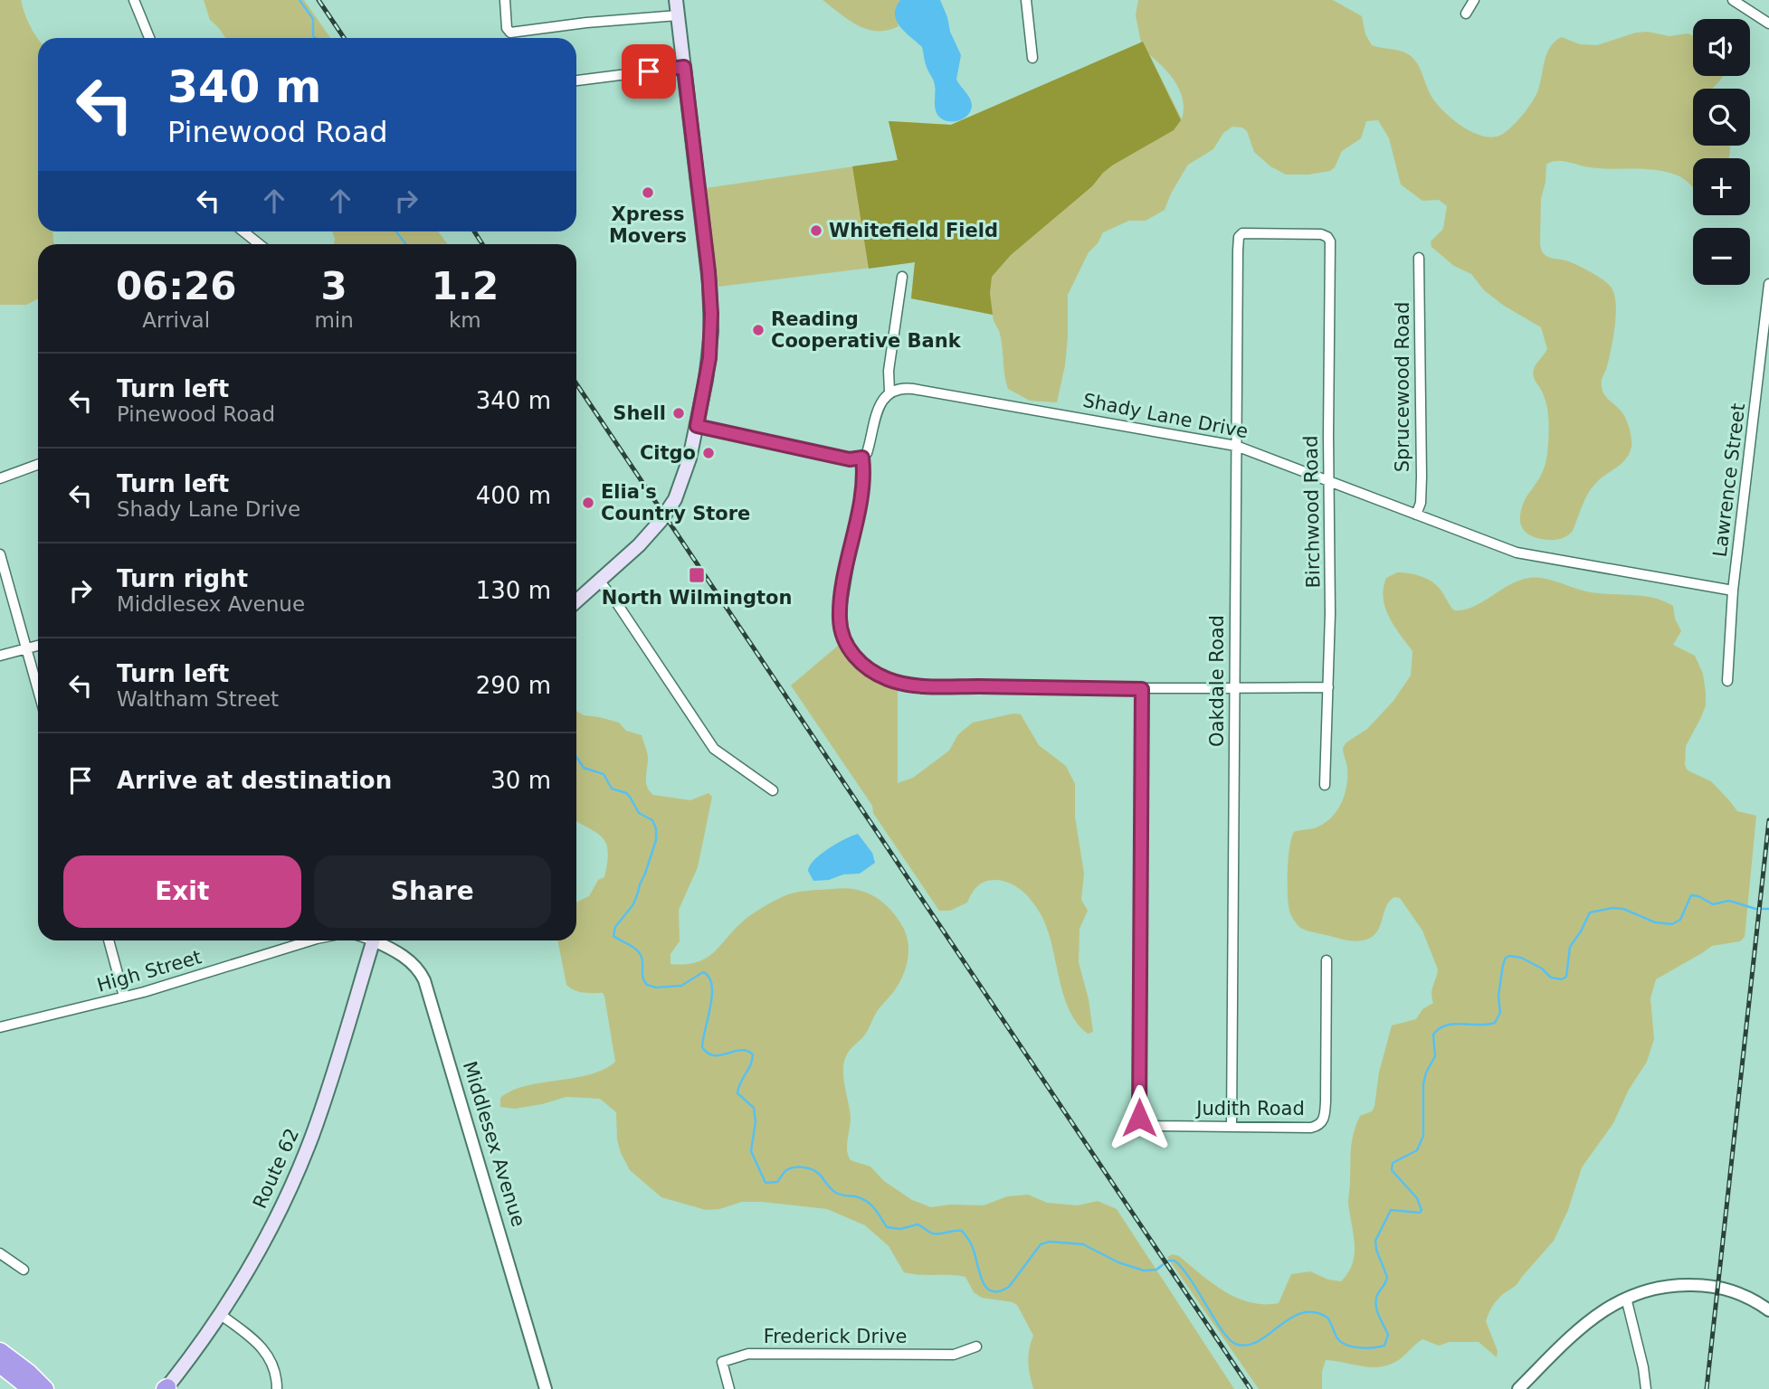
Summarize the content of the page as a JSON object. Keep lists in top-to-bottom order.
{
  "streets": {
    "main road": ["Route 62"],
    "street": [
      "Sprucewood Road",
      "Shady Lane Drive",
      "Lawrence Street",
      "Birchwood Road",
      "Oakdale Road",
      "High Street",
      "Judith Road",
      "Middlesex Avenue",
      "Frederick Drive"
    ]
  },
  "crossings": [
    ["Sprucewood Road", "Shady Lane Drive"],
    ["Shady Lane Drive", "Lawrence Street"],
    ["Shady Lane Drive", "Birchwood Road"],
    ["Shady Lane Drive", "Oakdale Road"],
    ["Birchwood Road", "Oakdale Road"],
    ["Oakdale Road", "Judith Road"]
  ],
  "places": {
    "other": [
      "Xpress Movers",
      "Whitefield Field",
      "Reading Cooperative Bank",
      "Shell",
      "Citgo",
      "Elia's Country Store"
    ],
    "transit": ["North Wilmington"]
  },
  "page": {
    "map_buttons": ["+", "−"],
    "turn": ["340 m", "Pinewood Road"],
    "eta": [
      "06:26",
      "Arrival",
      "3",
      "min",
      "1.2",
      "km"
    ],
    "list": [
      {
        "name": "Turn left",
        "note": "Pinewood Road",
        "value": "340 m"
      },
      {
        "name": "Turn left",
        "note": "Shady Lane Drive",
        "value": "400 m"
      },
      {
        "name": "Turn right",
        "note": "Middlesex Avenue",
        "value": "130 m"
      },
      {
        "name": "Turn left",
        "note": "Waltham Street",
        "value": "290 m"
      },
      {
        "name": "Arrive at destination",
        "value": "30 m"
      }
    ],
    "buttons": ["Exit", "Share"]
  }
}
